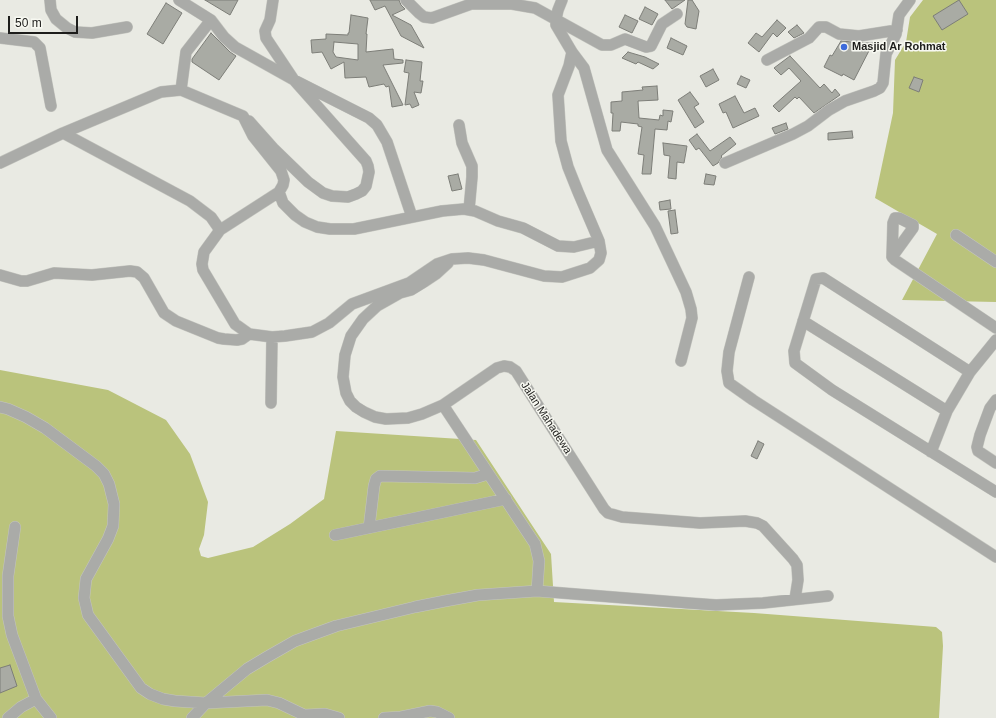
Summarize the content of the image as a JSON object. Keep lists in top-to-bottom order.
{
  "streets": {
    "street": ["Jalan Mahadewa"]
  },
  "places": ["Masjid Ar Rohmat"],
  "scale_bar": "50 m"
}
